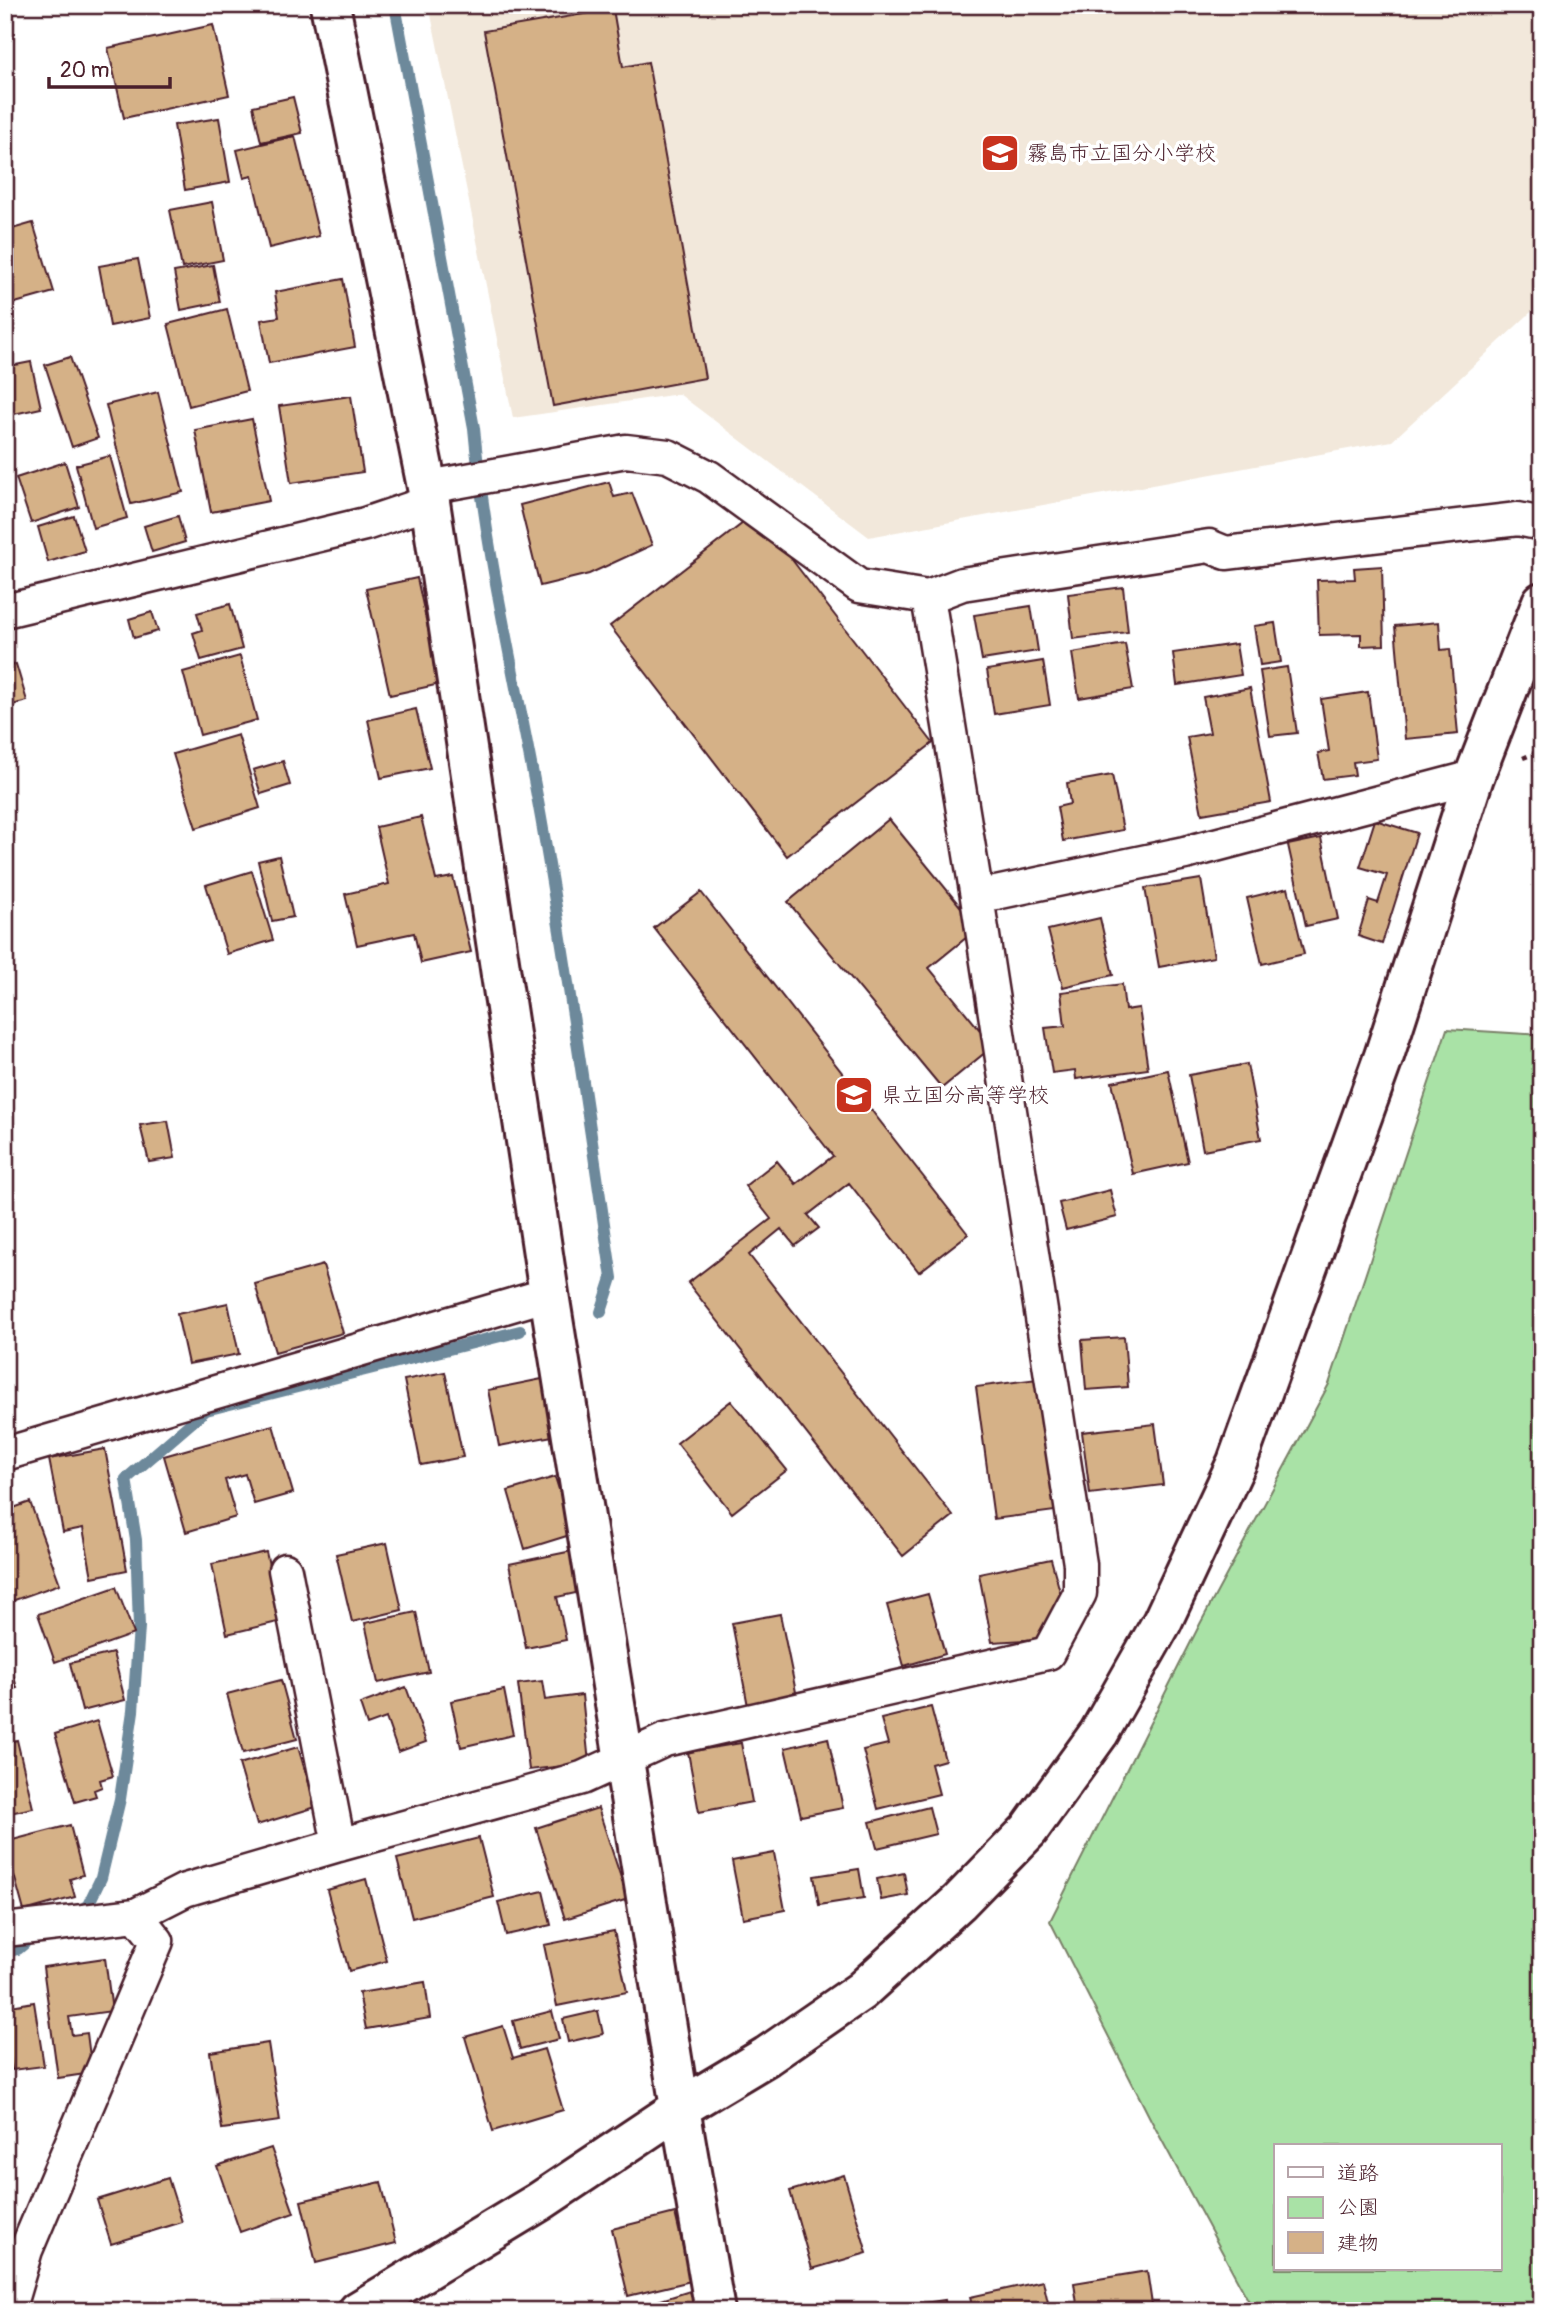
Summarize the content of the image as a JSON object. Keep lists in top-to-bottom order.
{
  "places": {
    "school or university": ["霧島市立国分小学校", "県立国分高等学校"]
  },
  "legend": ["道路", "公園", "建物"],
  "scale_bar": "20 m"
}
